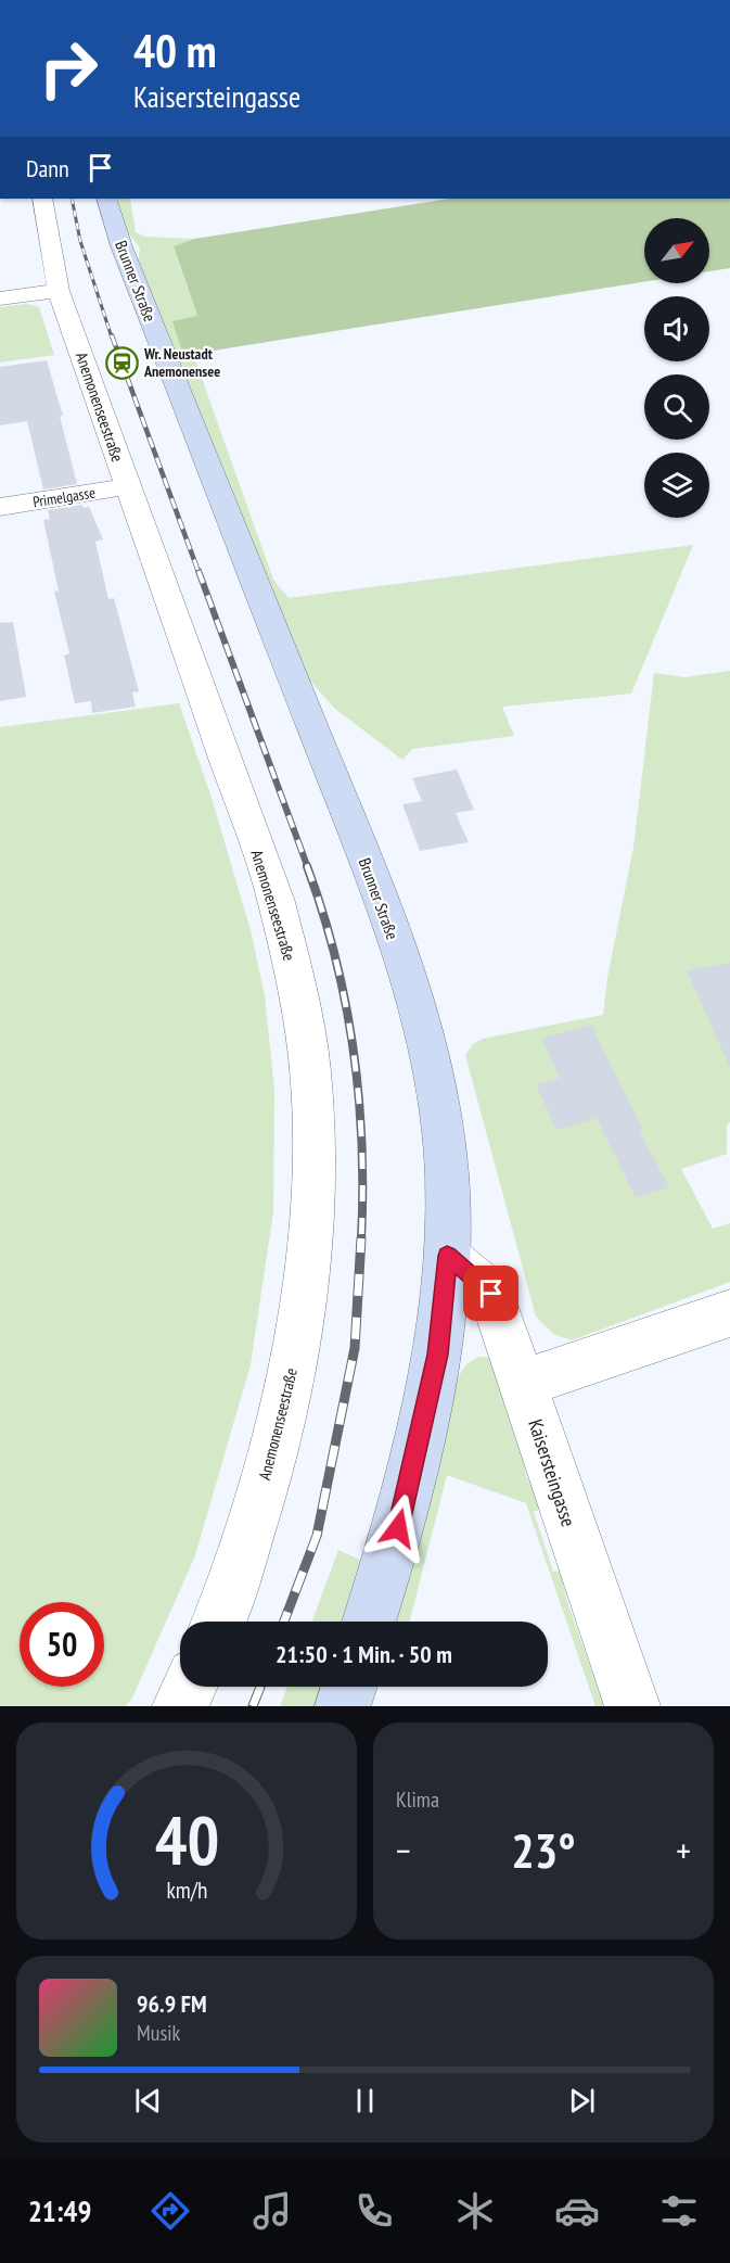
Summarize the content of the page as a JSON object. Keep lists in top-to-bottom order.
{
  "streets": {
    "main road": ["Brunner Straße"],
    "street": ["Anemonenseestraße", "Primelgasse", "Kaisersteingasse"]
  },
  "crossings": [
    ["Brunner Straße", "Kaisersteingasse"],
    ["Anemonenseestraße", "Primelgasse"]
  ],
  "places": {
    "station": ["Wr. Neustadt Anemonensee"]
  },
  "north": "top right",
  "page": {
    "turn": ["40 m", "Kaisersteingasse"],
    "then": "Dann",
    "limit": "50",
    "trip": "21:50 · 1 Min. · 50 m",
    "tile": "Klima",
    "heat": ["−", "23°", "+"],
    "song": ["96.9 FM", "Musik"],
    "tabs": "21:49",
    "gauge": ["40", "km/h"]
  }
}
